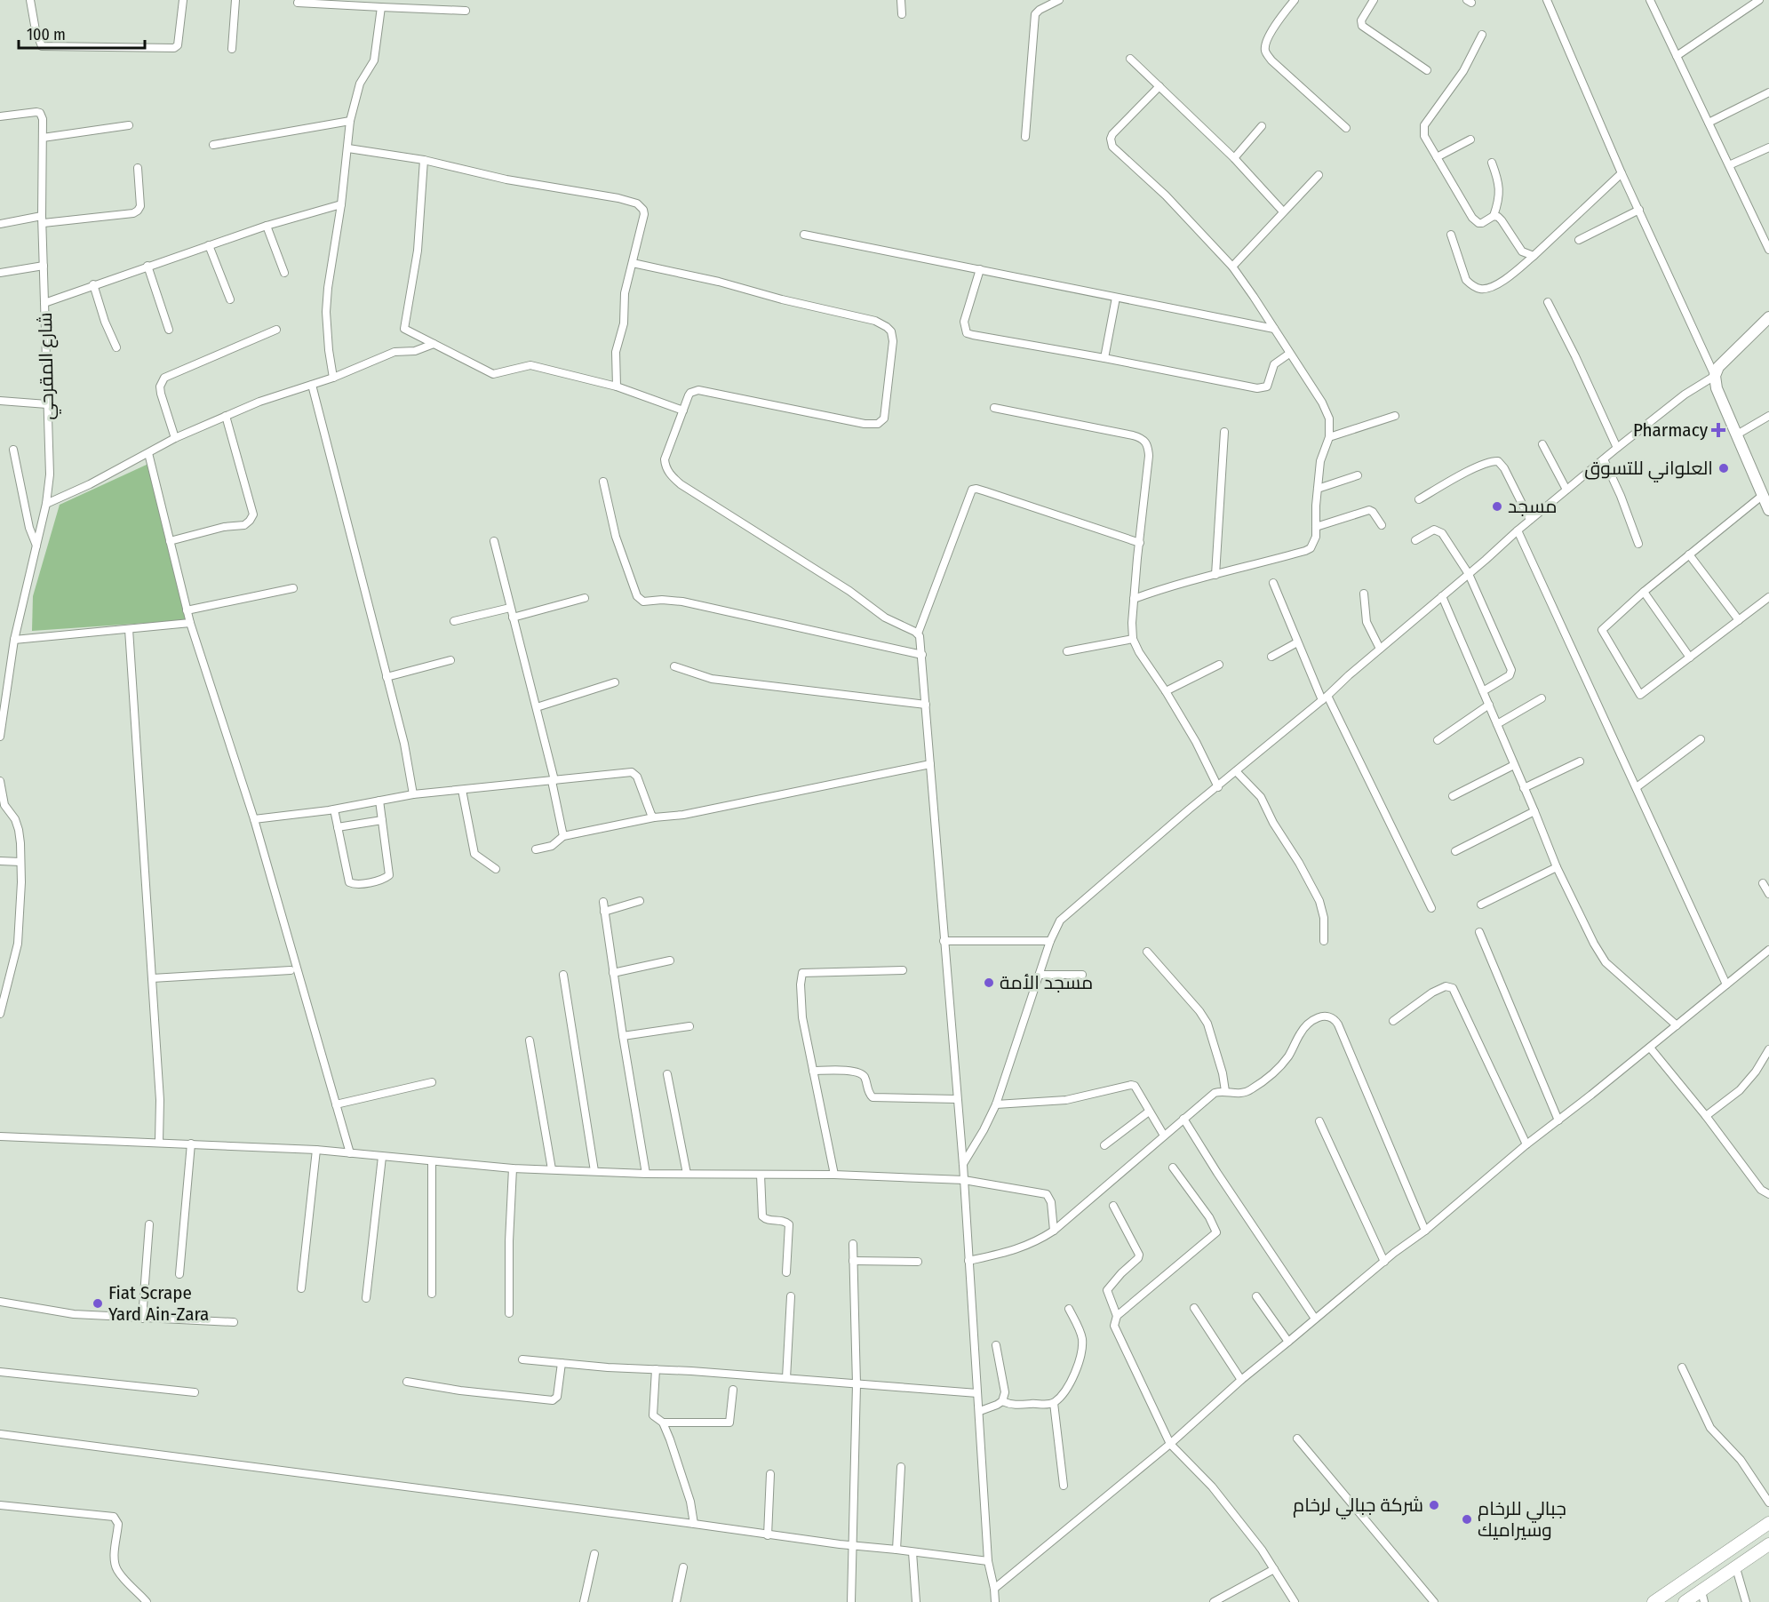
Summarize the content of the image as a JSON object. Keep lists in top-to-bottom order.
{
  "streets": {
    "street": ["شارع المقرحي"]
  },
  "places": {
    "health": ["Pharmacy"],
    "other": [
      "العلواني للتسوق",
      "مسجد",
      "مسجد الأمة",
      "Fiat Scrape Yard Ain-Zara",
      "شركة جبالي لرخام",
      "جبالي للرخام وسيراميك"
    ]
  },
  "scale_bar": "100 m"
}
